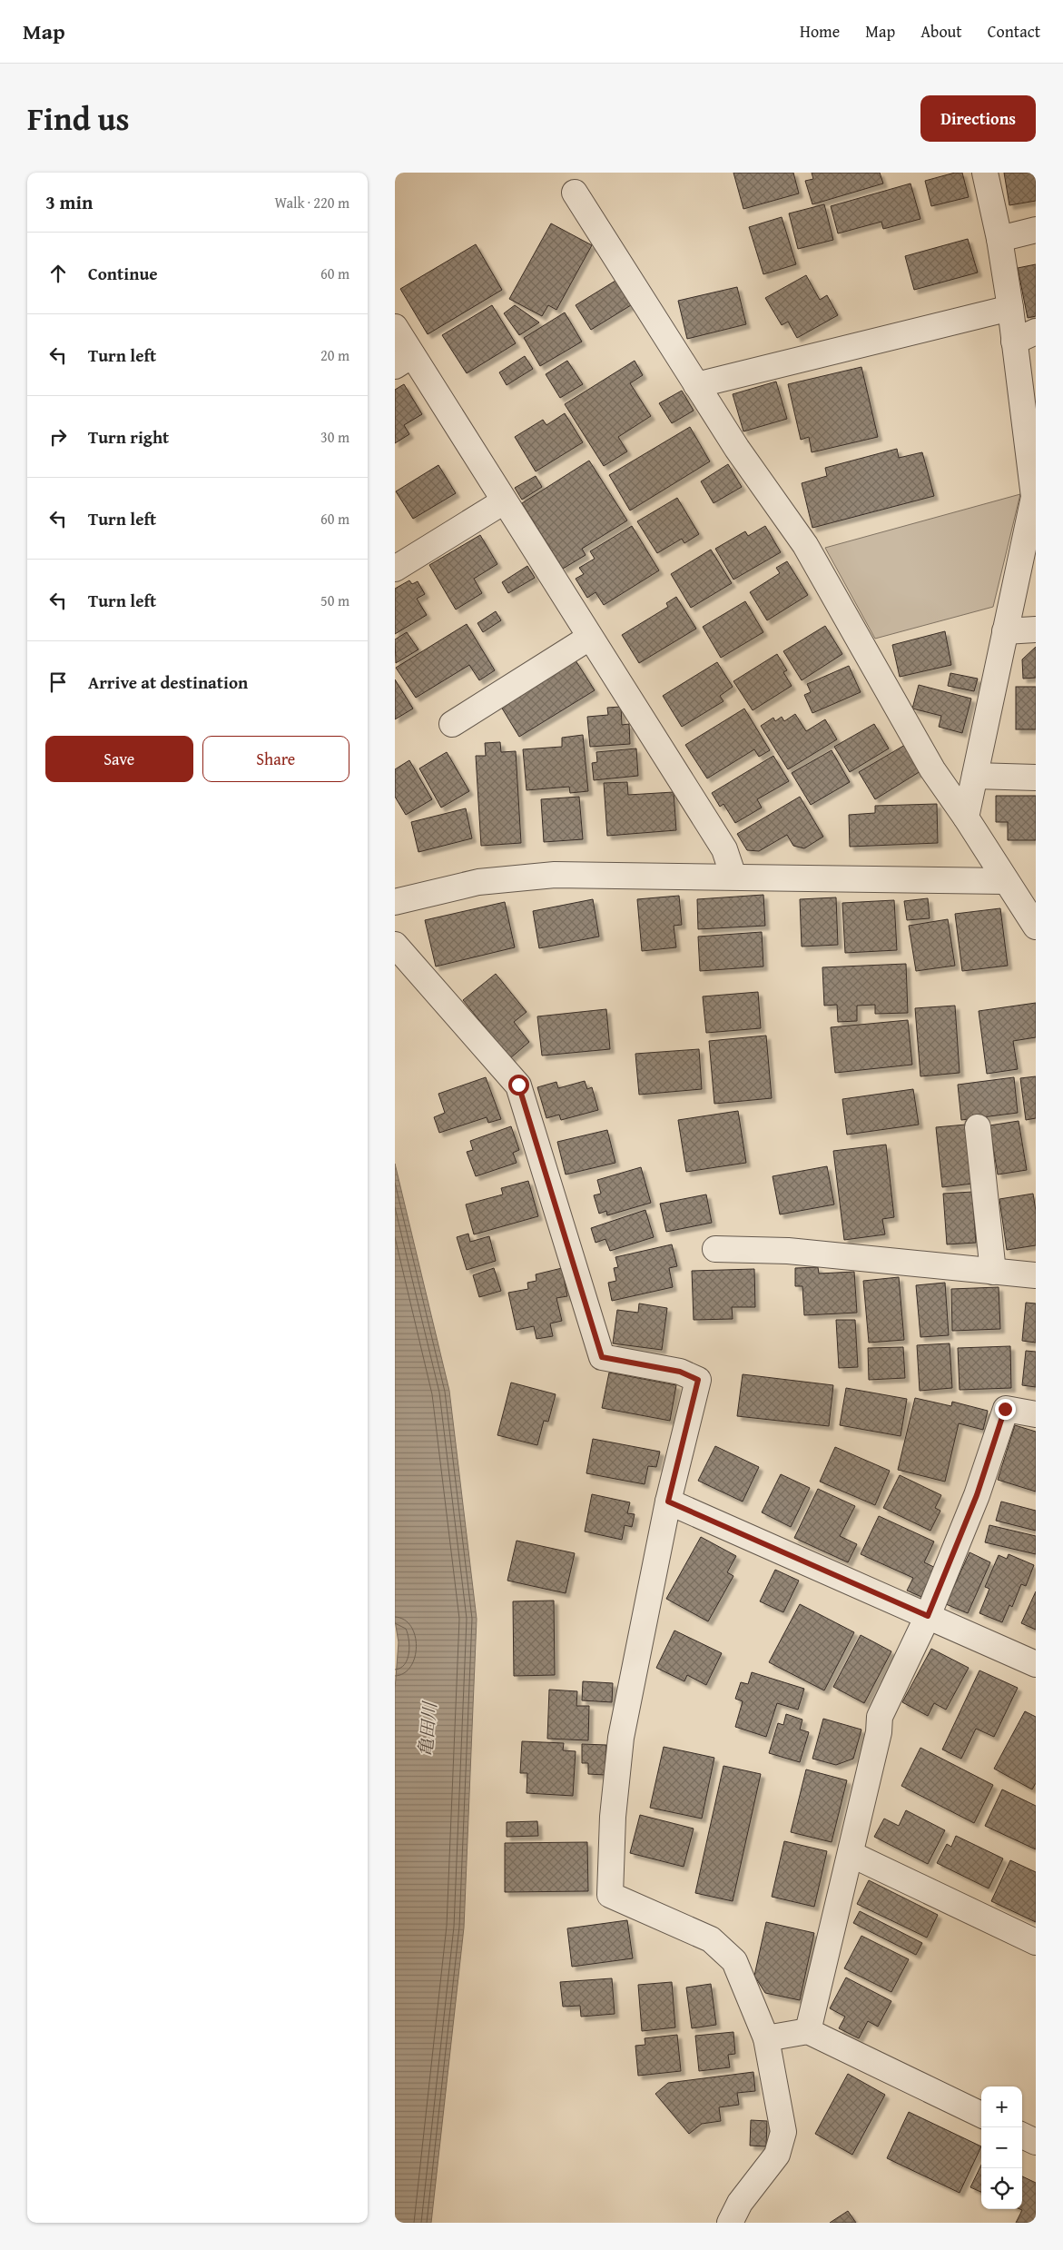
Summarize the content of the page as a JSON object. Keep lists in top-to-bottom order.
{
  "water": ["亀田川"],
  "page": {
    "header": "Map",
    "nav": [
      "Home",
      "Map",
      "About",
      "Contact"
    ],
    "title": "Find us",
    "buttons": [
      "Directions",
      ["Save", "Share"]
    ],
    "heading": ["3 min", "Walk · 220 m"],
    "list": [
      ["Continue", "60 m"],
      ["Turn left", "20 m"],
      ["Turn right", "30 m"],
      ["Turn left", "60 m"],
      ["Turn left", "50 m"],
      "Arrive at destination"
    ],
    "map_buttons": ["+", "−"]
  }
}
